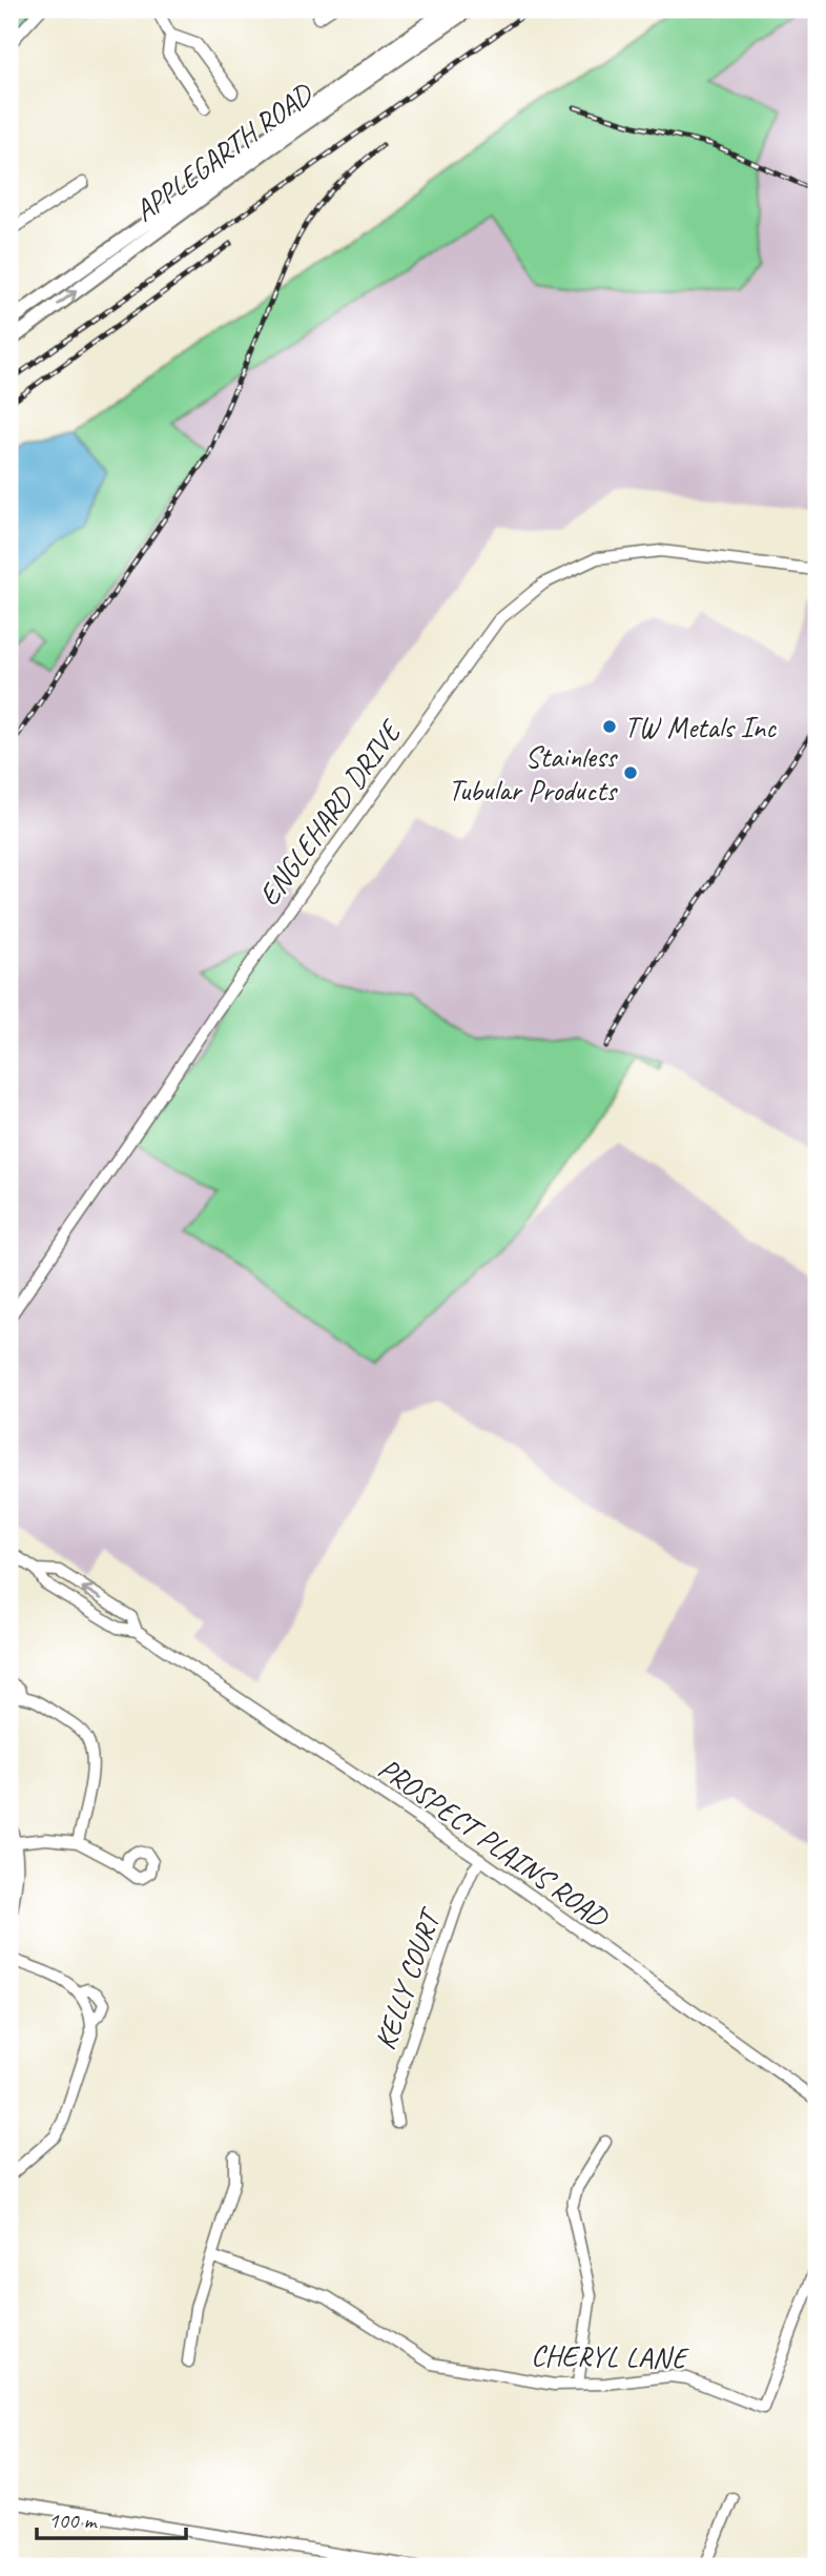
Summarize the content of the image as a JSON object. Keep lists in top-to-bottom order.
{
  "streets": {
    "main road": ["APPLEGARTH ROAD"],
    "street": [
      "ENGLEHARD DRIVE",
      "PROSPECT PLAINS ROAD",
      "KELLY COURT",
      "CHERYL LANE"
    ]
  },
  "crossings": [
    ["PROSPECT PLAINS ROAD", "KELLY COURT"]
  ],
  "places": ["TW Metals Inc", "Stainless Tubular Products"],
  "scale_bar": "100 m"
}
